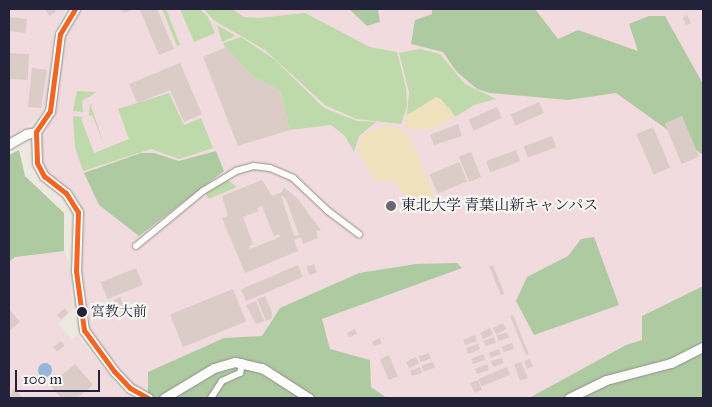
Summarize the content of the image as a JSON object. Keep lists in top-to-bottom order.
{
  "places": ["東北大学 青葉山新キャンパス", "宮教大前"],
  "scale_bar": "100 m"
}
